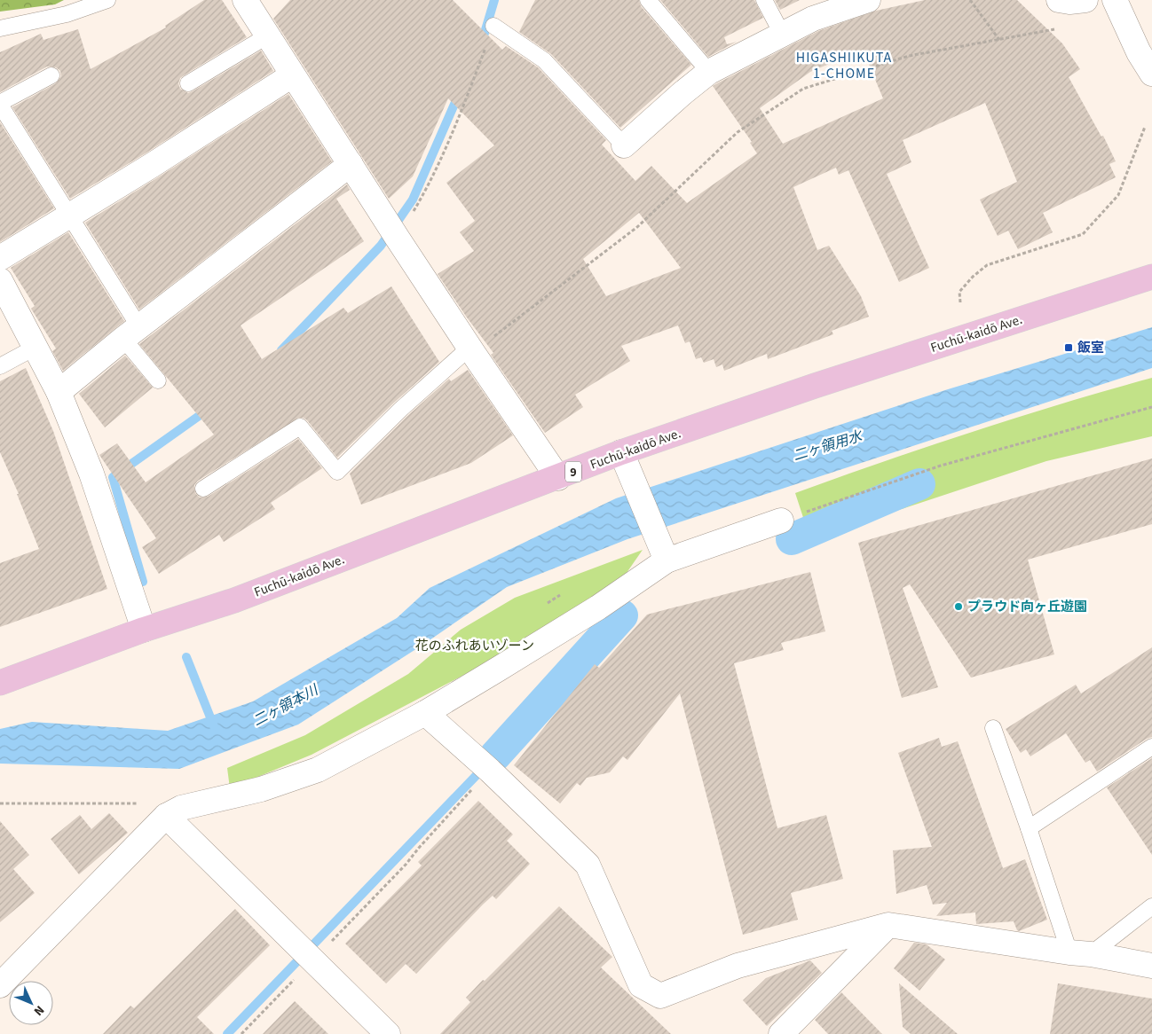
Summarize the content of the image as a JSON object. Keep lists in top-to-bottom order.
{
  "streets": {
    "main road": ["Fuchū-kaidō Ave.", "9"]
  },
  "districts": ["HIGASHIIKUTA 1-CHOME"],
  "water": ["二ヶ領用水", "二ヶ領本川"],
  "parks": ["花のふれあいゾーン"],
  "places": {
    "transit": ["飯室"],
    "other": ["プラウド向ヶ丘遊園"]
  },
  "north": "bottom right"
}
